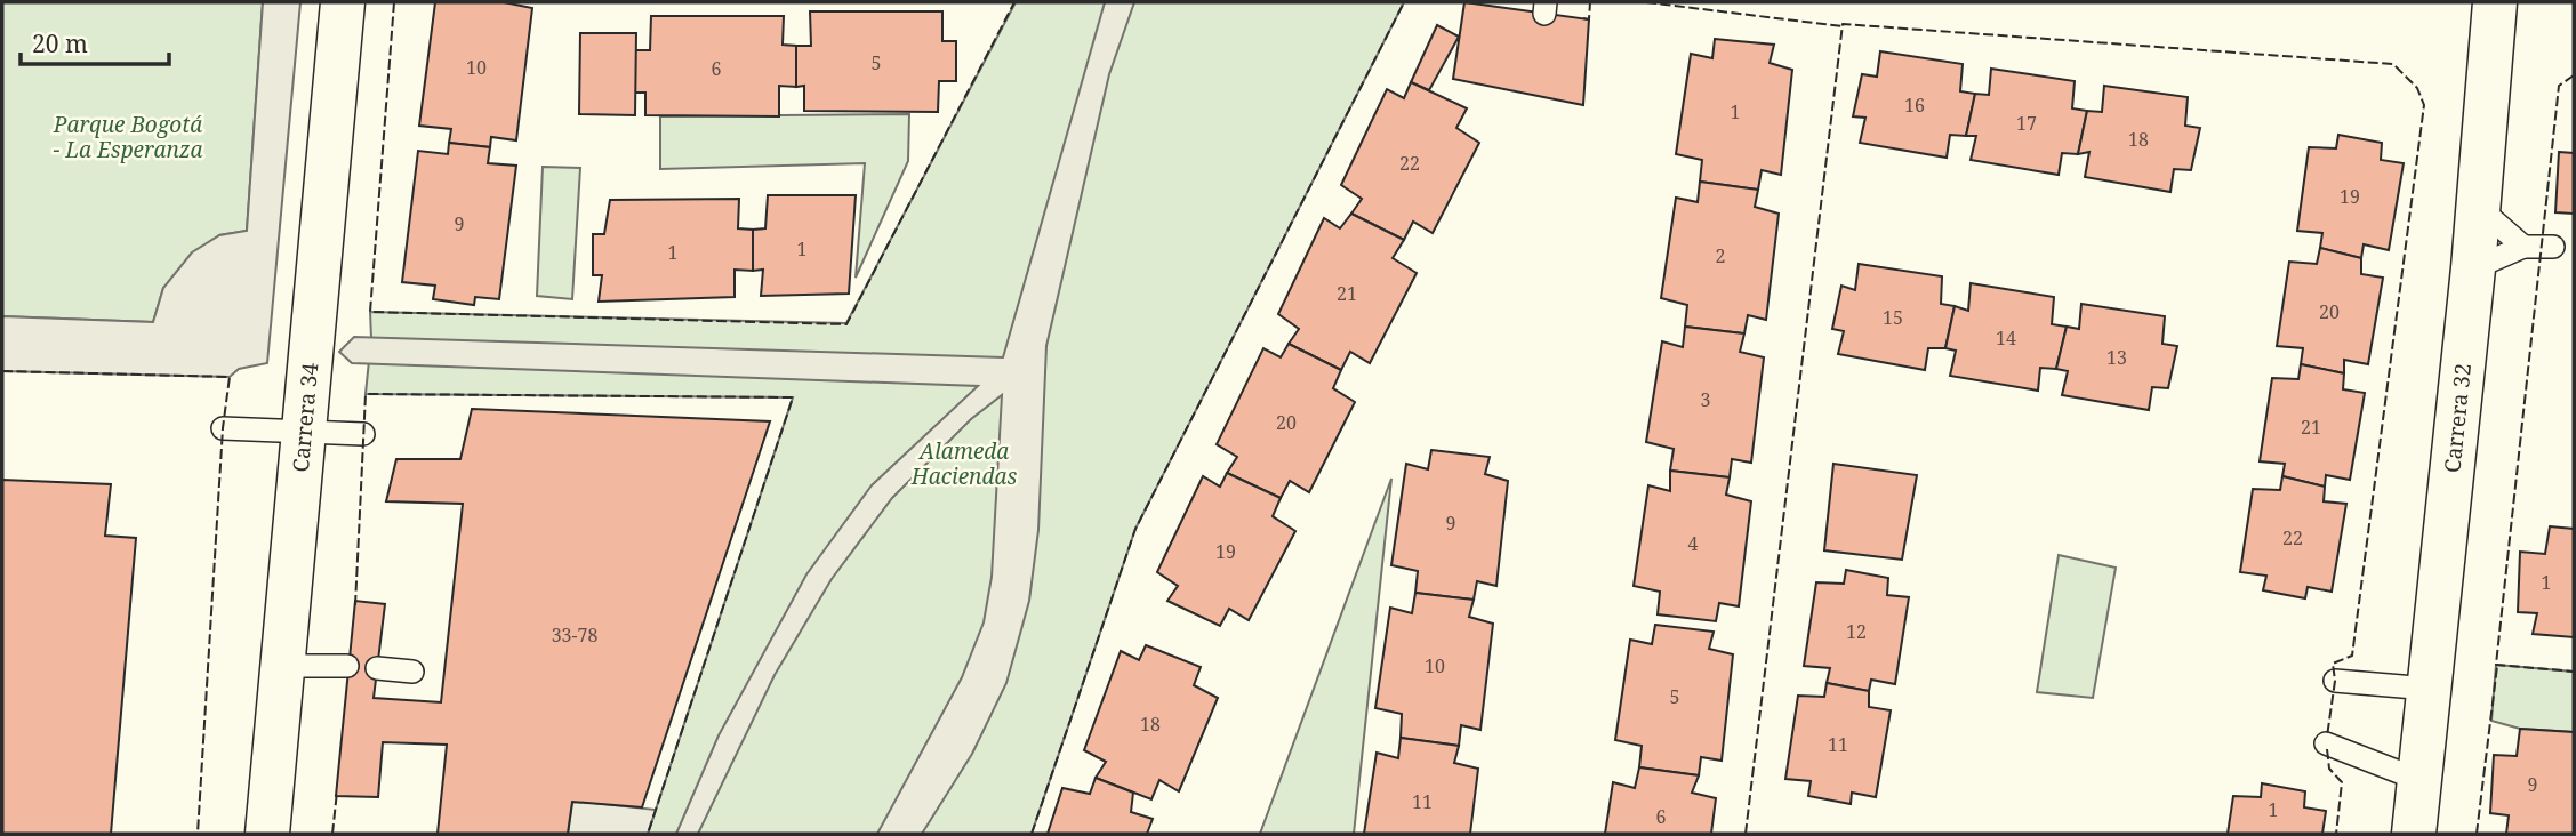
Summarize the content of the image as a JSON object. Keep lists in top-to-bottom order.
{
  "streets": {
    "street": ["Carrera 34", "Carrera 32"]
  },
  "parks": ["Parque Bogotá - La Esperanza", "Alameda Haciendas"],
  "house_numbers": [
    "5",
    "10",
    "6",
    "16",
    "1",
    "17",
    "18",
    "22",
    "19",
    "9",
    "1",
    "1",
    "2",
    "21",
    "20",
    "15",
    "14",
    "13",
    "3",
    "20",
    "21",
    "9",
    "22",
    "4",
    "19",
    "1",
    "12",
    "33-78",
    "10",
    "5",
    "18",
    "11",
    "9",
    "11",
    "1",
    "6"
  ],
  "scale_bar": "20 m"
}
